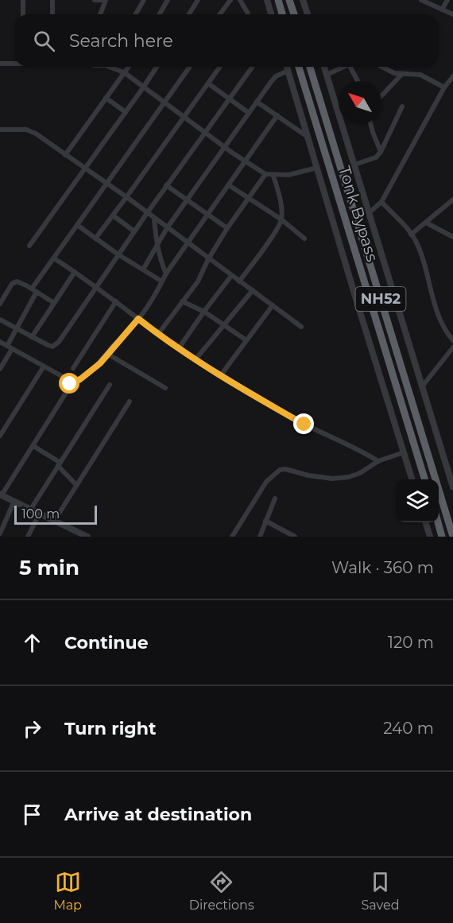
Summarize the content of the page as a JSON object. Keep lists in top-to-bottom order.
{
  "streets": {
    "highway": ["Tonk Bypass", "NH52"]
  },
  "scale_bar": "100 m",
  "north": "top left",
  "page": {
    "search": "Search here",
    "scale": "100 m",
    "heading": ["5 min", "Walk · 360 m"],
    "list": [
      ["Continue", "120 m"],
      ["Turn right", "240 m"],
      "Arrive at destination"
    ],
    "nav": ["Map", "Directions", "Saved"]
  }
}
